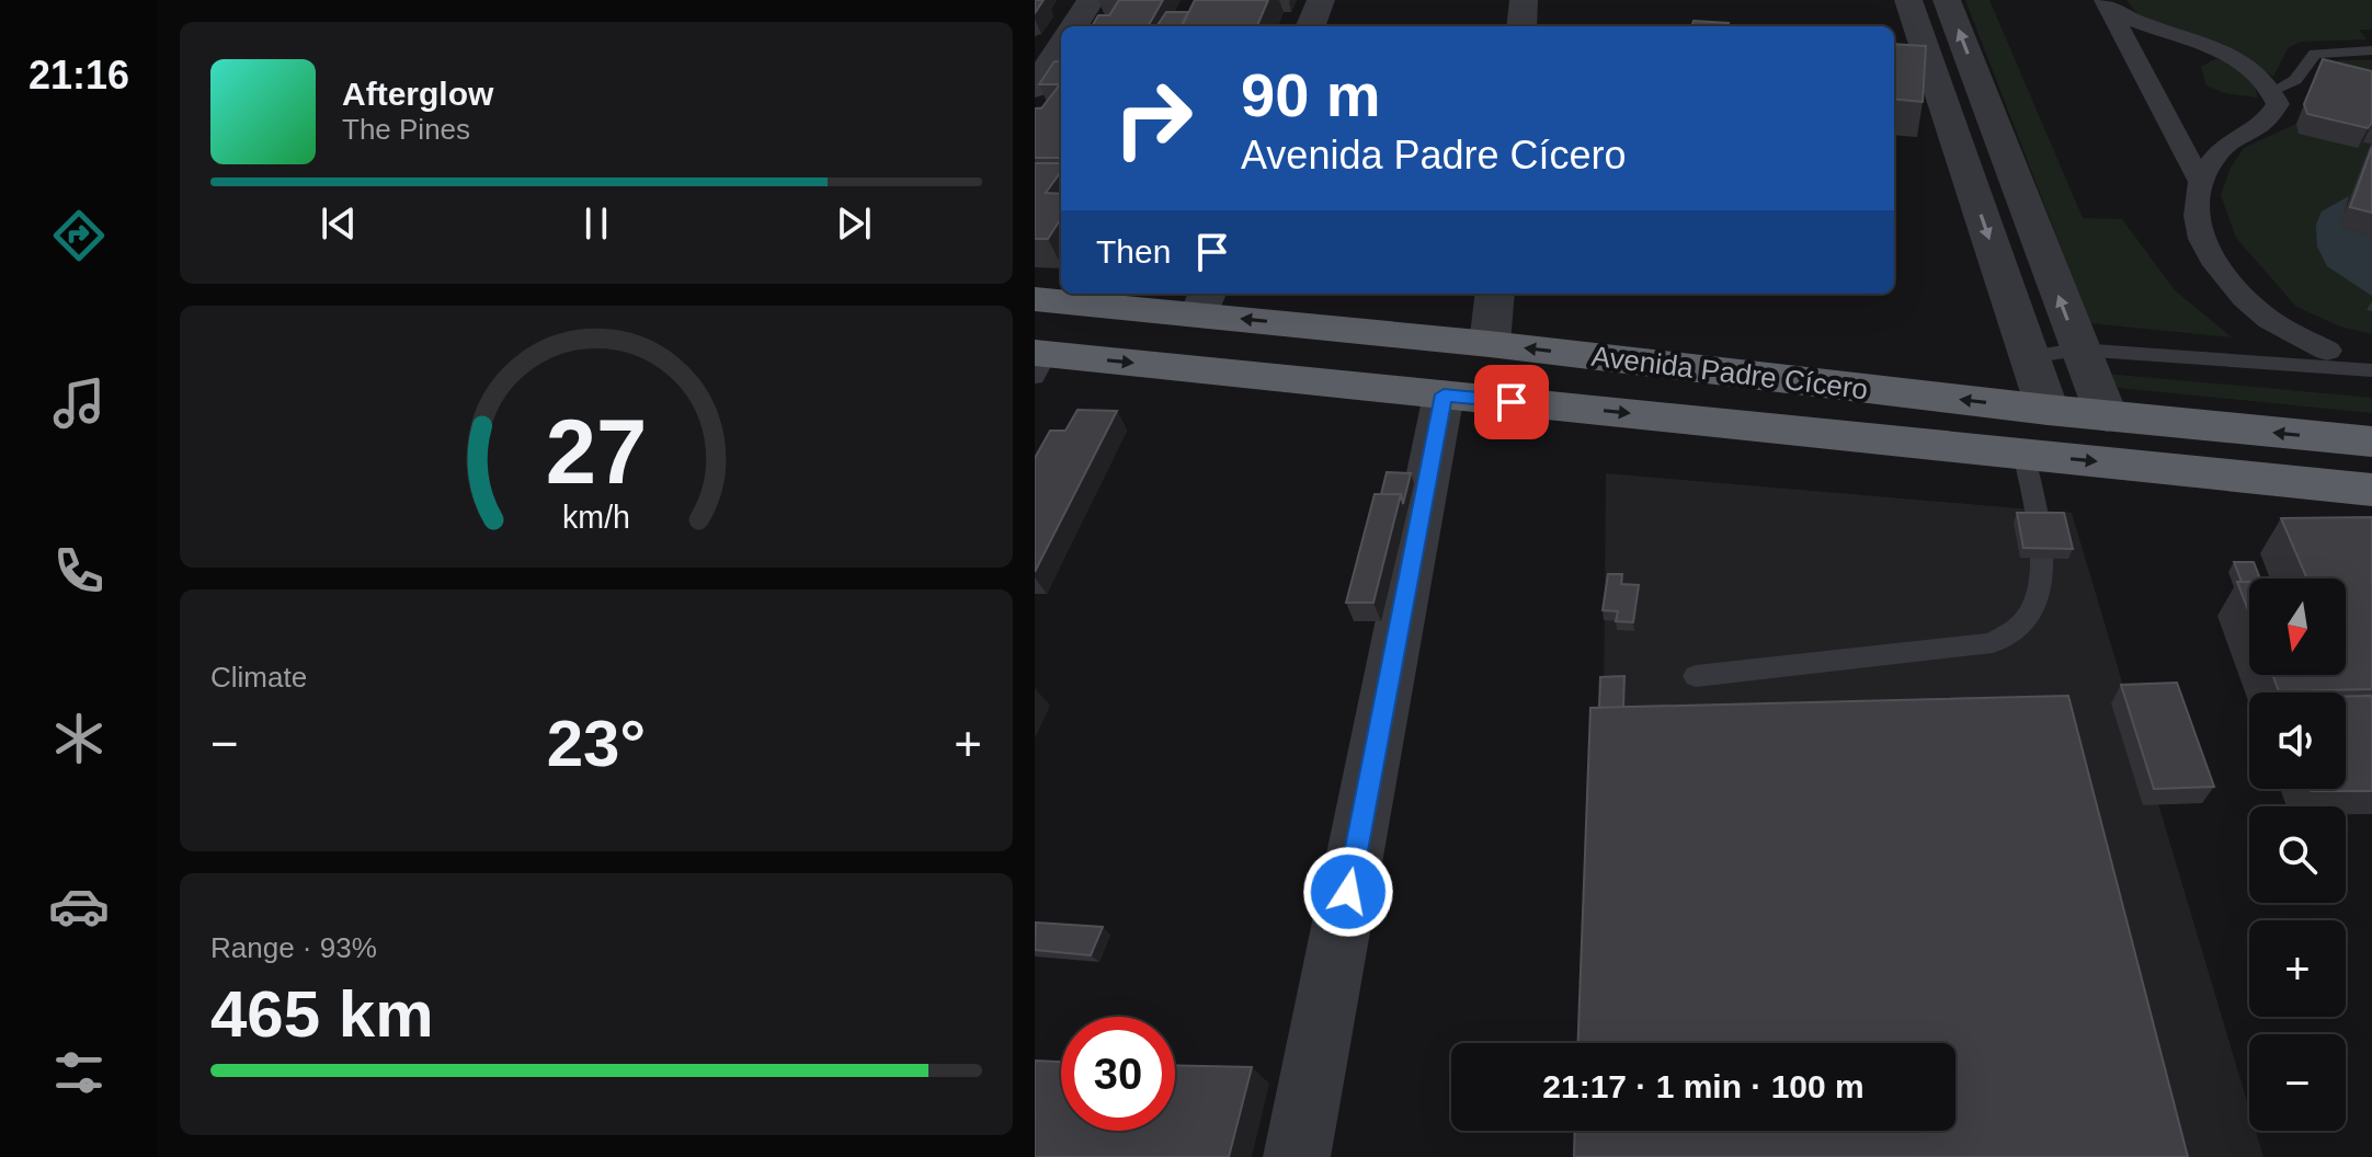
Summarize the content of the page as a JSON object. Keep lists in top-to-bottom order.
{
  "streets": {
    "highway": ["Avenida Padre Cícero"]
  },
  "north": "bottom",
  "page": {
    "tabs": "21:16",
    "turn": ["90 m", "Avenida Padre Cícero"],
    "song": ["Afterglow", "The Pines"],
    "then": "Then",
    "map_buttons": ["+", "−"],
    "tile": [
      "Climate",
      ["Range · 93%", "465 km"]
    ],
    "heat": ["−", "23°", "+"],
    "limit": "30",
    "trip": "21:17 · 1 min · 100 m",
    "gauge": ["27", "km/h"]
  }
}
